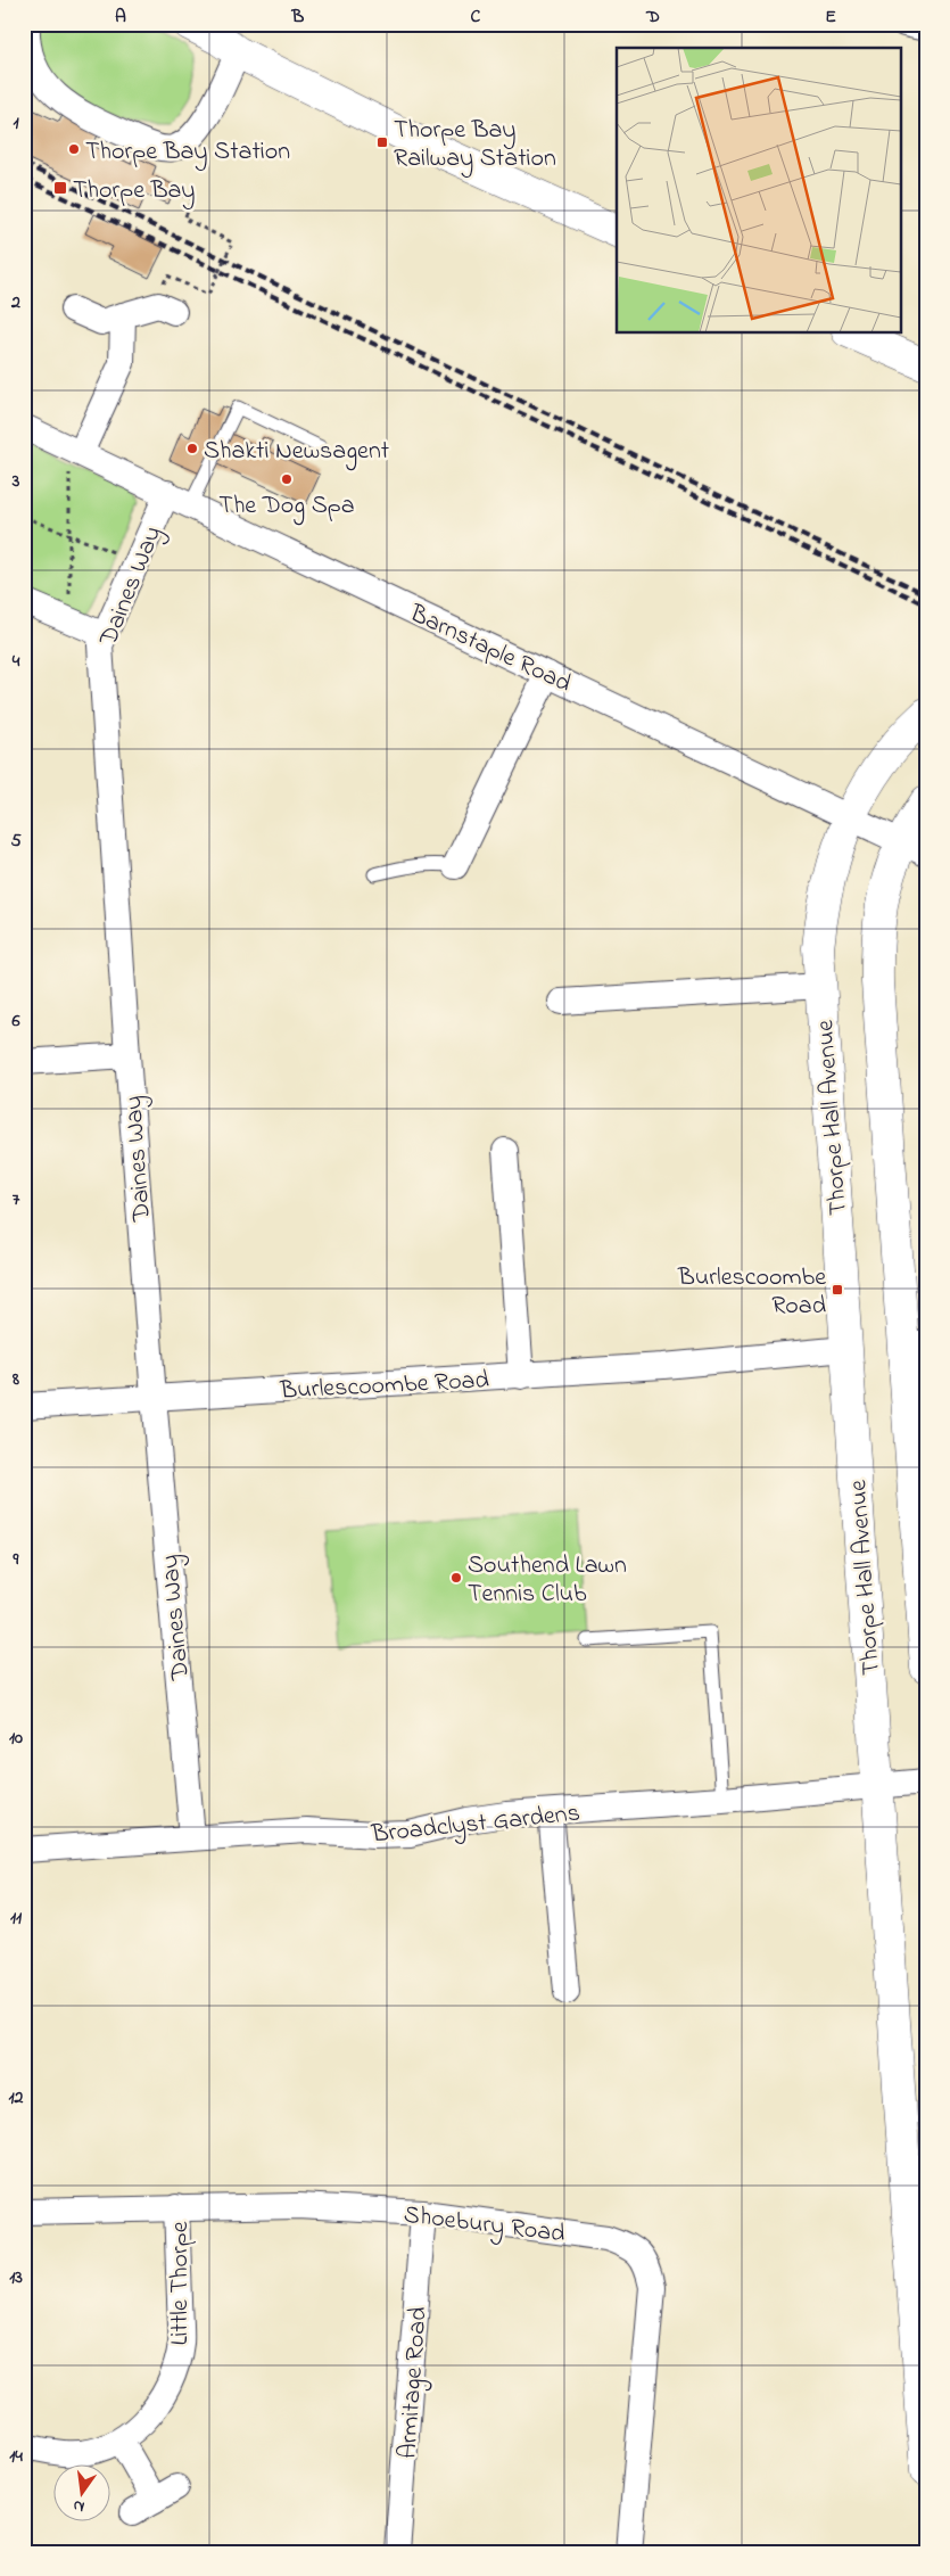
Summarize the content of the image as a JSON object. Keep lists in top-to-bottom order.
{
  "streets": {
    "street": [
      "Daines Way",
      "Barnstaple Road",
      "Thorpe Hall Avenue",
      "Burlescoombe Road",
      "Broadclyst Gardens",
      "Shoebury Road",
      "Little Thorpe",
      "Armitage Road"
    ]
  },
  "crossings": [
    ["Daines Way", "Barnstaple Road"],
    ["Daines Way", "Burlescoombe Road"],
    ["Daines Way", "Broadclyst Gardens"],
    ["Barnstaple Road", "Thorpe Hall Avenue"],
    ["Thorpe Hall Avenue", "Burlescoombe Road"],
    ["Thorpe Hall Avenue", "Broadclyst Gardens"],
    ["Shoebury Road", "Little Thorpe"],
    ["Shoebury Road", "Armitage Road"]
  ],
  "places": {
    "transit": ["Thorpe Bay Railway Station", "Thorpe Bay", "Burlescoombe Road"],
    "other": [
      "Thorpe Bay Station",
      "Shakti Newsagent",
      "The Dog Spa",
      "Southend Lawn Tennis Club"
    ]
  },
  "north": "bottom",
  "grid": {
    "columns": [
      "A",
      "B",
      "C",
      "D",
      "E"
    ],
    "rows": [
      "1",
      "2",
      "3",
      "4",
      "5",
      "6",
      "7",
      "8",
      "9",
      "10",
      "11",
      "12",
      "13",
      "14"
    ]
  }
}
